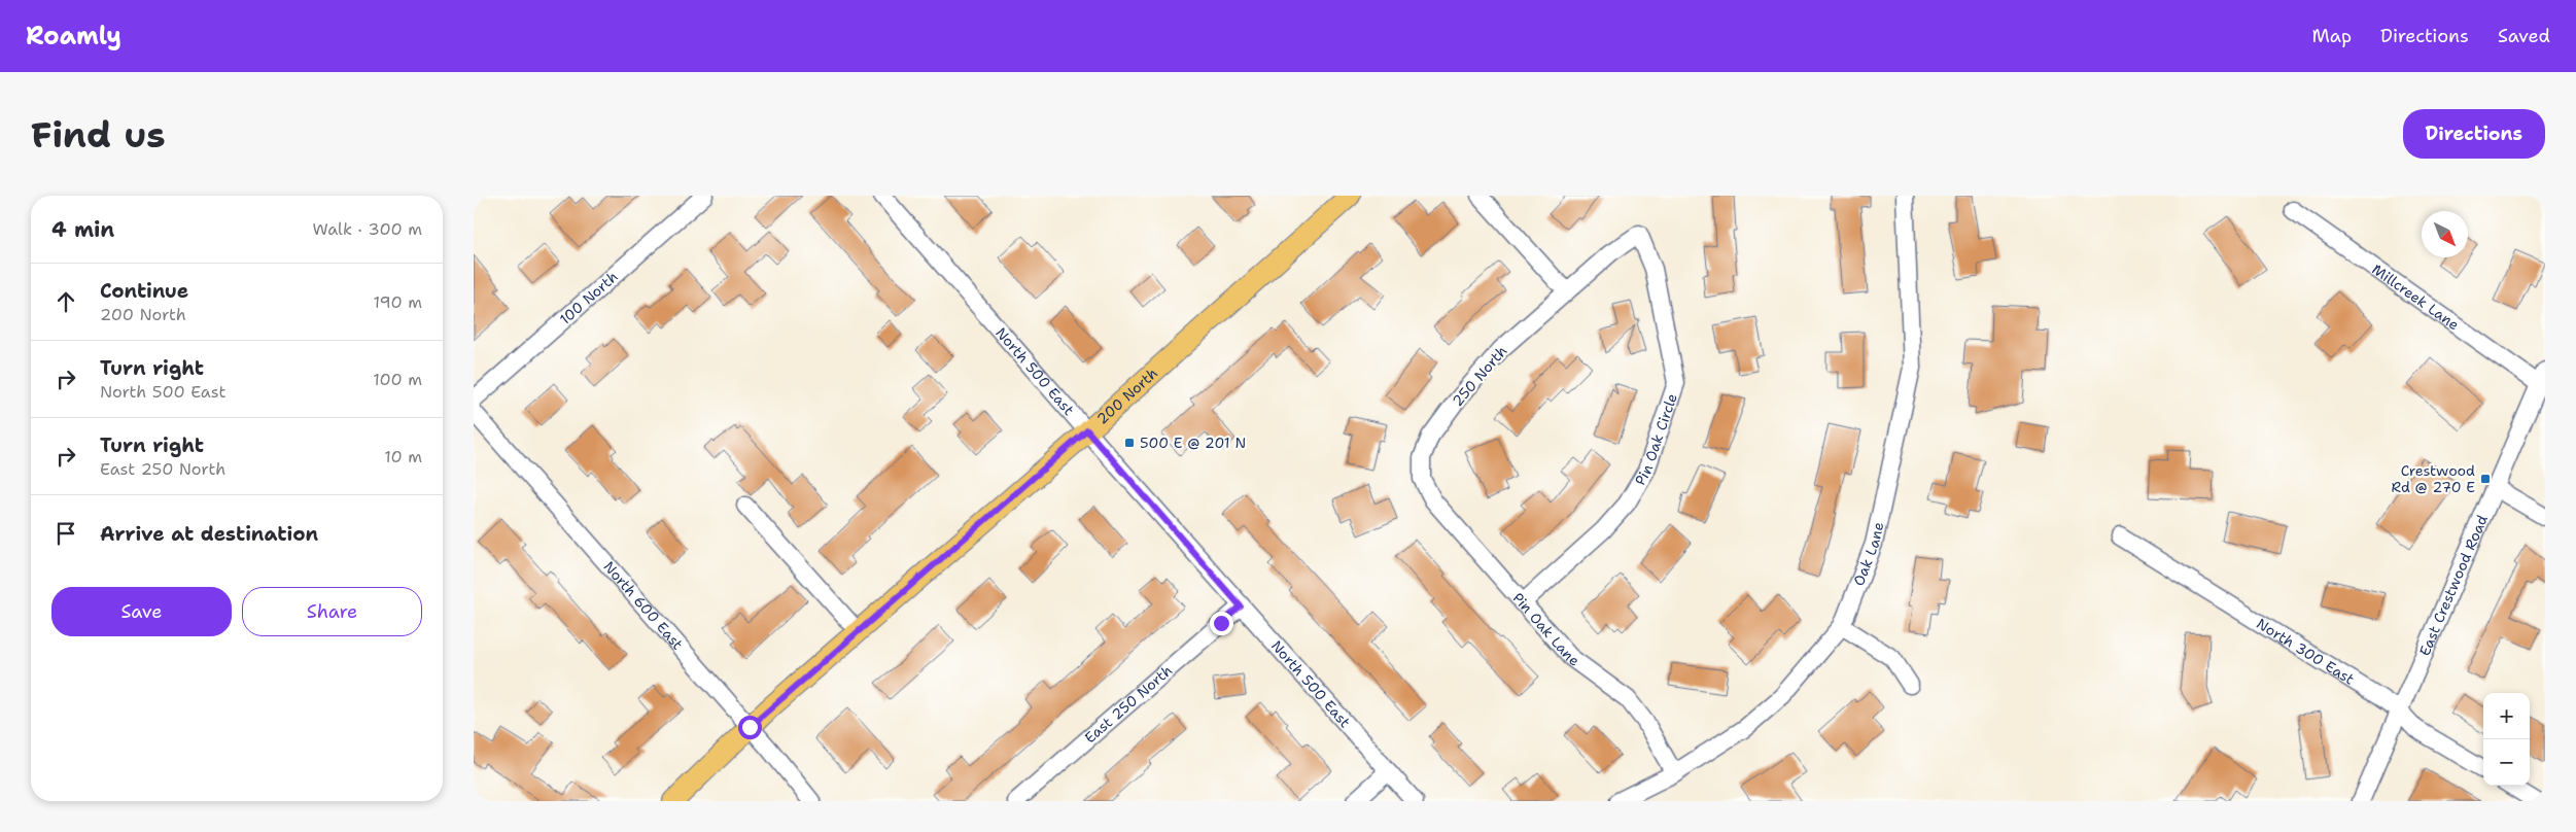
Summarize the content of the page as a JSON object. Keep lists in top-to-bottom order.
{
  "streets": {
    "main road": ["200 North"],
    "street": [
      "100 North",
      "Millcreek Lane",
      "North 500 East",
      "250 North",
      "Pin Oak Circle",
      "Oak Lane",
      "East Crestwood Road",
      "North 600 East",
      "Pin Oak Lane",
      "North 300 East",
      "East 250 North"
    ]
  },
  "crossings": [
    ["Millcreek Lane", "East Crestwood Road"],
    ["North 500 East", "200 North"],
    ["North 500 East", "East 250 North"],
    ["250 North", "Pin Oak Circle"],
    ["250 North", "Pin Oak Lane"],
    ["200 North", "North 600 East"],
    ["Pin Oak Circle", "Pin Oak Lane"],
    ["Oak Lane", "Pin Oak Lane"],
    ["East Crestwood Road", "North 300 East"]
  ],
  "places": {
    "transit": ["500 E @ 201 N", "Crestwood Rd @ 270 E"]
  },
  "north": "bottom right",
  "page": {
    "header": "Roamly",
    "nav": ["Map", "Directions", "Saved"],
    "buttons": [
      "Directions",
      ["Save", "Share"]
    ],
    "title": "Find us",
    "heading": ["4 min", "Walk · 300 m"],
    "list": [
      ["Continue", "200 North", "190 m"],
      ["Turn right", "North 500 East", "100 m"],
      ["Turn right", "East 250 North", "10 m"],
      "Arrive at destination"
    ],
    "map_buttons": ["+", "−"]
  }
}
